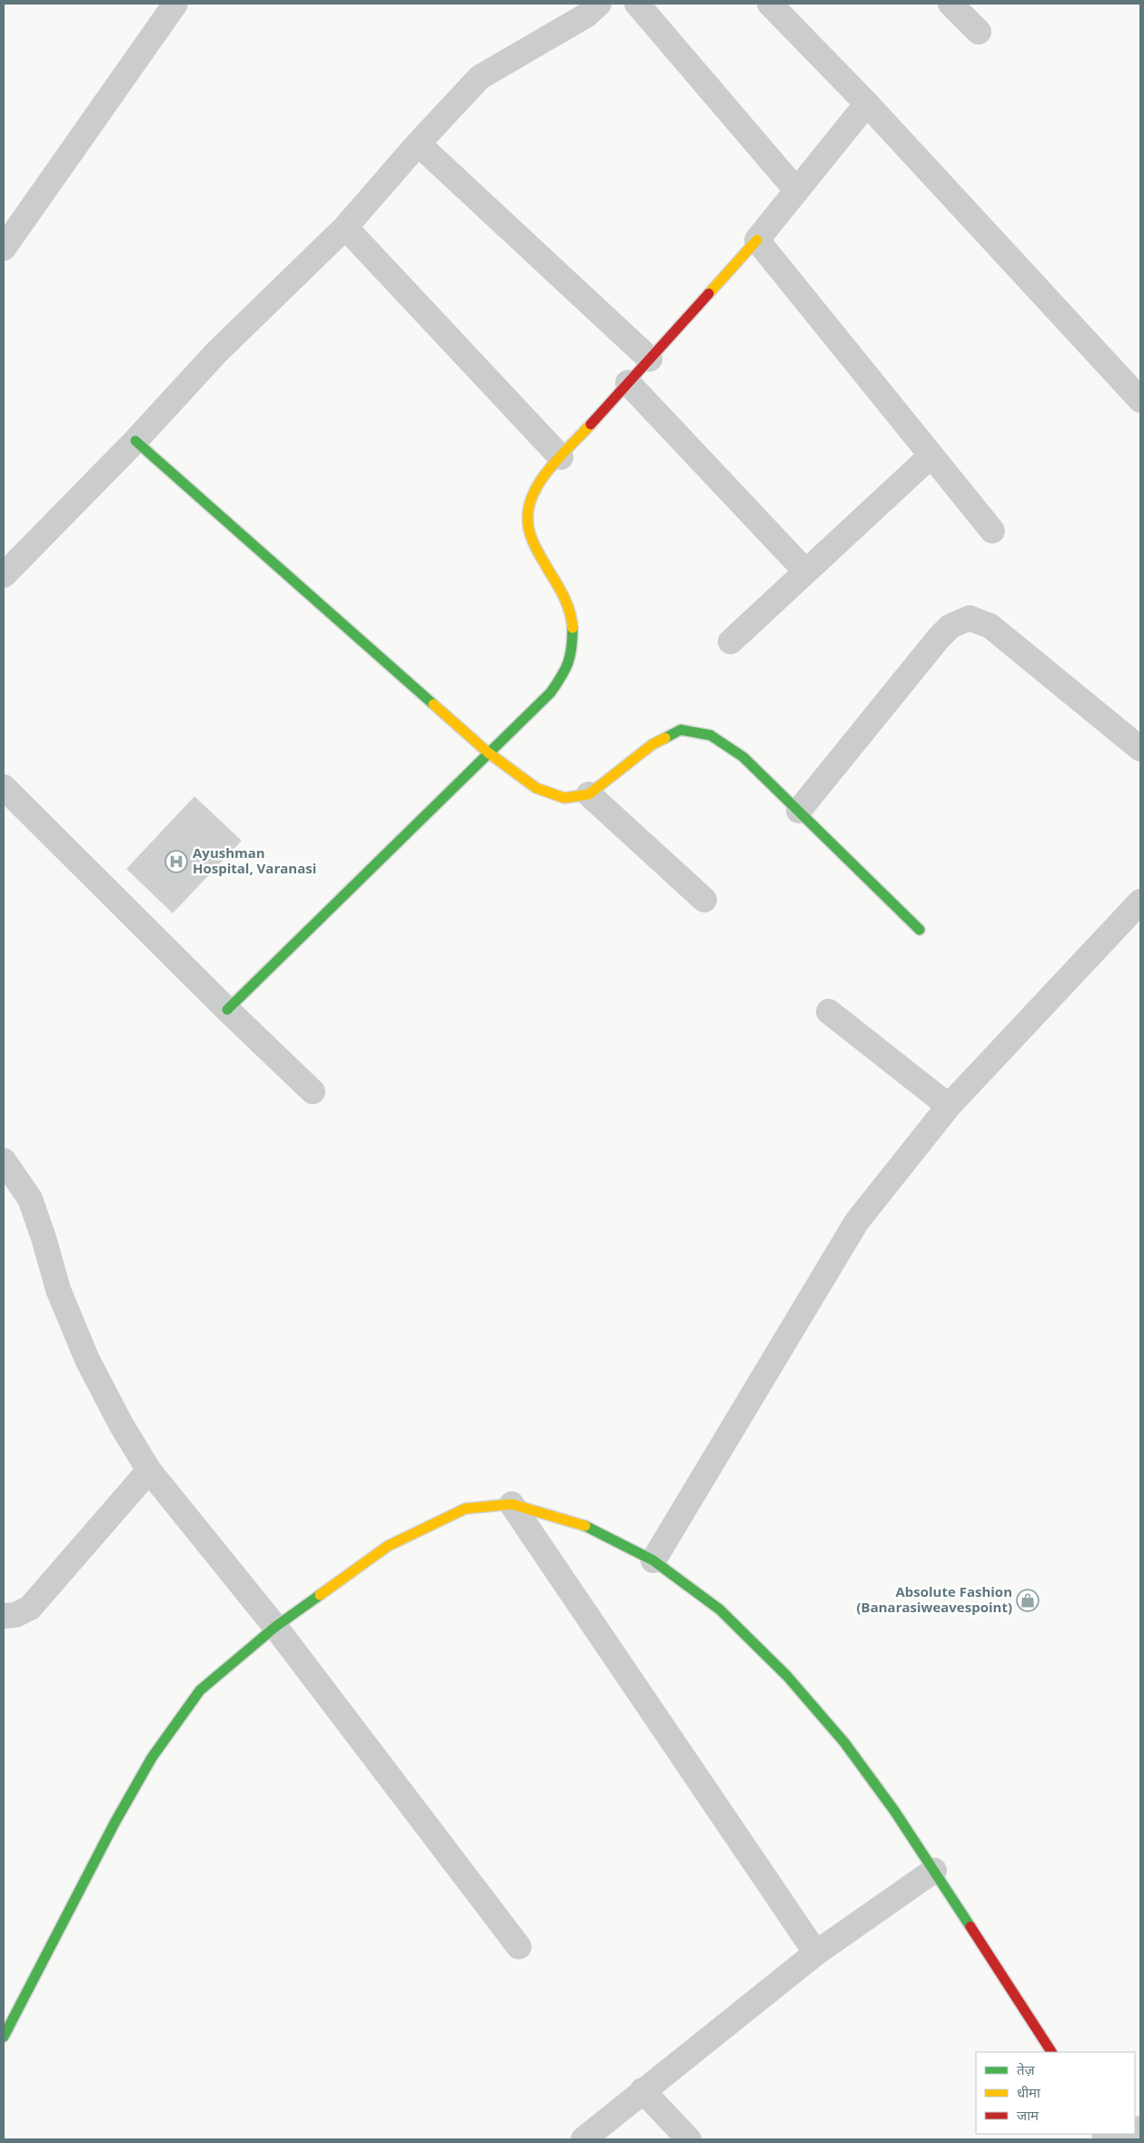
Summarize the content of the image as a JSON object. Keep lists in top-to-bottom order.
{
  "places": {
    "hospital": ["Ayushman Hospital, Varanasi"],
    "shop": ["Absolute Fashion (Banarasiweavespoint)"]
  },
  "legend": ["तेज़", "धीमा", "जाम"]
}
